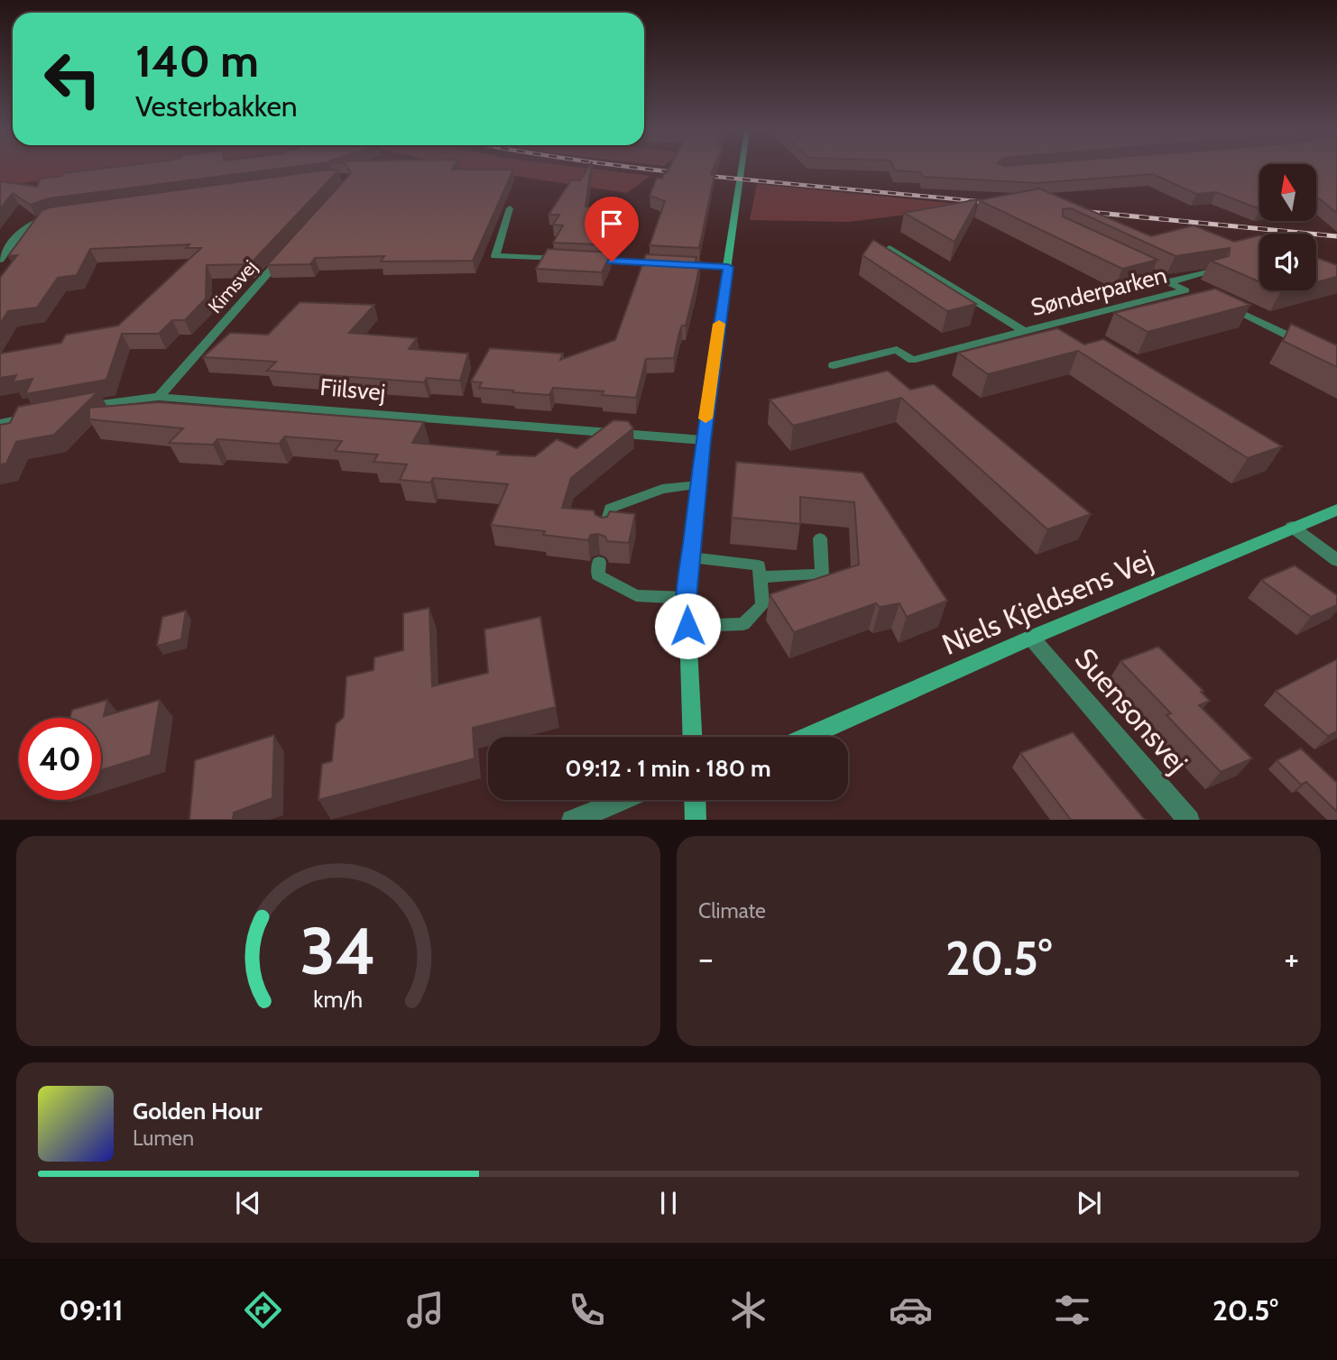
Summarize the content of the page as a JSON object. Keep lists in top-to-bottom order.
{
  "streets": {
    "street": [
      "Kimsvej",
      "Sønderparken",
      "Fiilsvej",
      "Niels Kjeldsens Vej",
      "Suensonsvej"
    ]
  },
  "crossings": [
    ["Kimsvej", "Fiilsvej"],
    ["Niels Kjeldsens Vej", "Suensonsvej"]
  ],
  "north": "top",
  "page": {
    "turn": ["140 m", "Vesterbakken"],
    "limit": "40",
    "trip": "09:12 · 1 min · 180 m",
    "tile": "Climate",
    "heat": ["−", "20.5°", "+"],
    "song": ["Golden Hour", "Lumen"],
    "tabs": ["09:11", "20.5°"],
    "gauge": ["34", "km/h"]
  }
}
